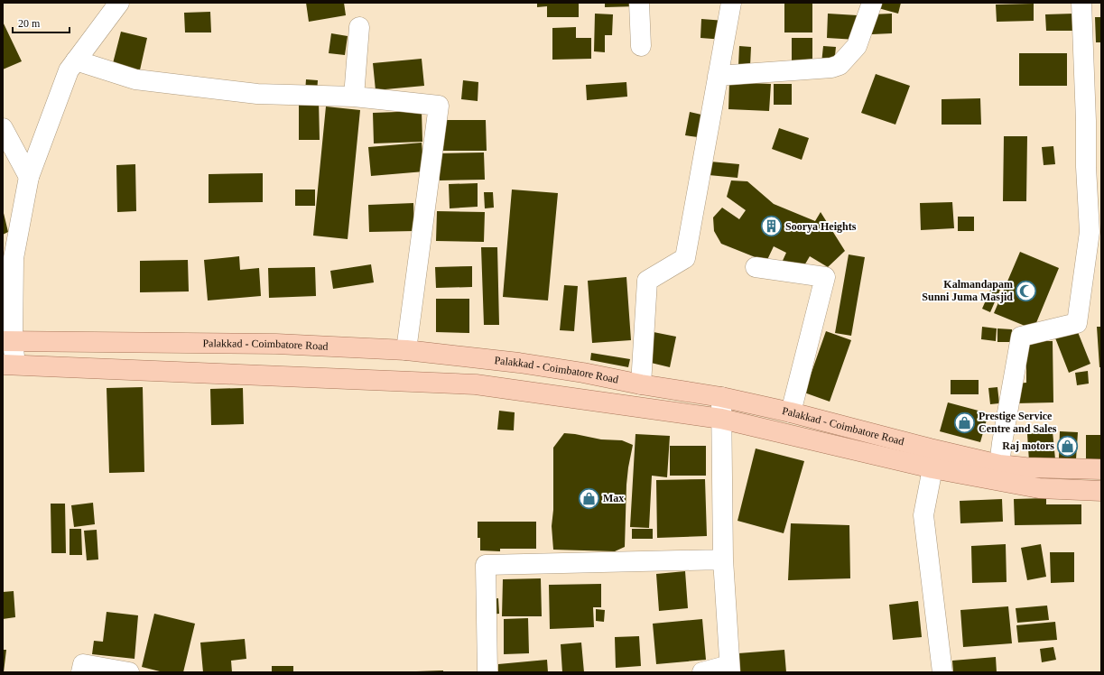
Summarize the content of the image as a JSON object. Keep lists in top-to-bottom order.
{
  "streets": {
    "main road": ["Palakkad - Coimbatore Road"]
  },
  "places": {
    "building": ["Soorya Heights"],
    "mosque": ["Kalmandapam Sunni Juma Masjid"],
    "shop": ["Prestige Service Centre and Sales", "Raj motors", "Max"]
  },
  "scale_bar": "20 m"
}
